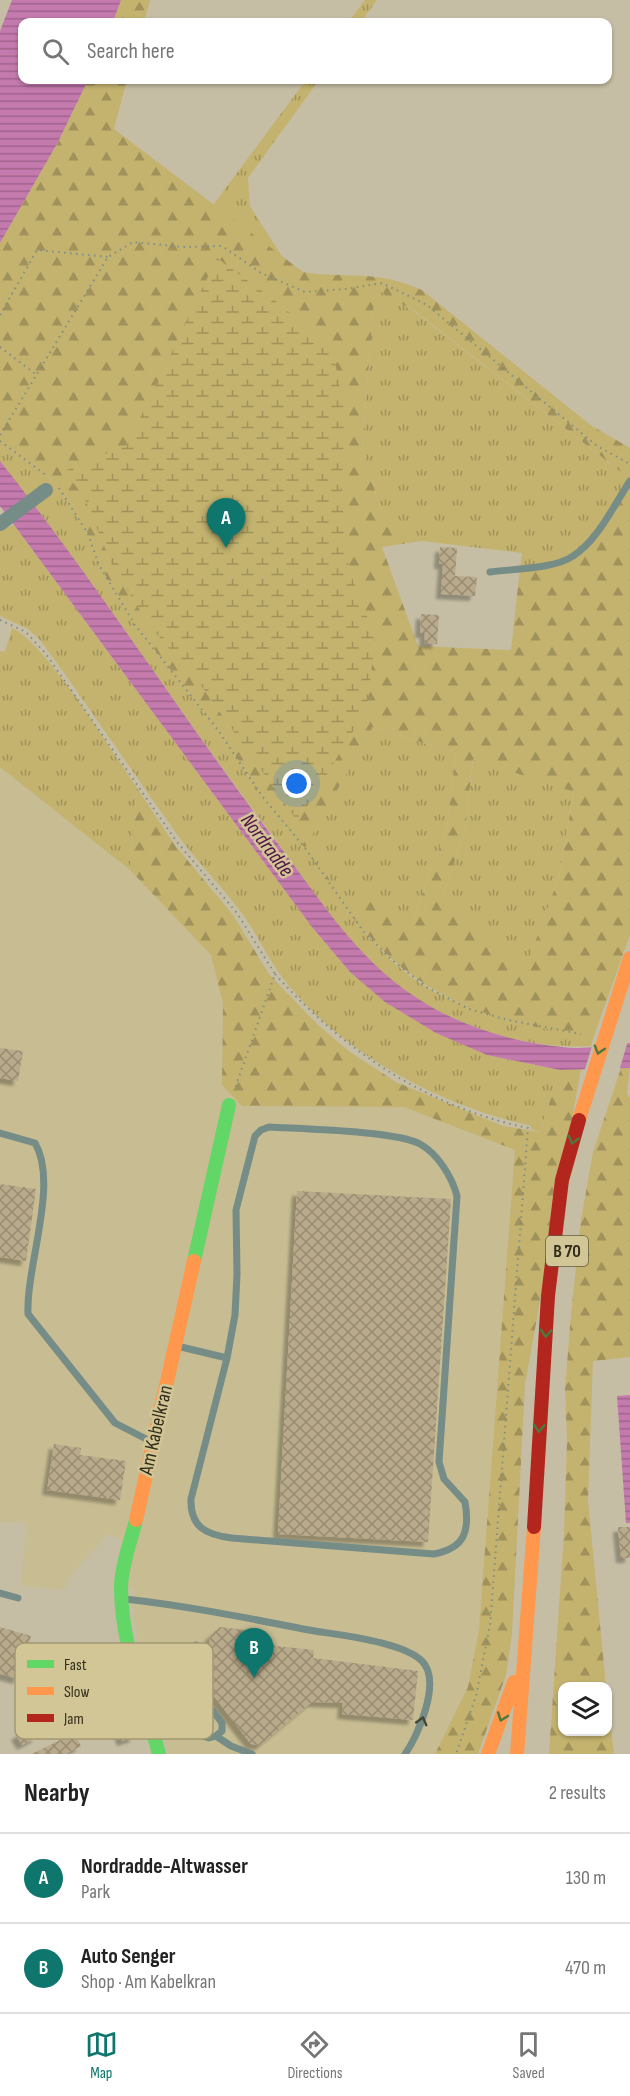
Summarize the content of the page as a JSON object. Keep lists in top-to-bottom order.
{
  "streets": {
    "main road": ["B 70", "Am Kabelkran"]
  },
  "water": ["Nordradde"],
  "legend": ["Fast", "Slow", "Jam"],
  "page": {
    "search": "Search here",
    "pins": ["A", "B"],
    "heading": ["Nearby", "2 results"],
    "list": [
      {
        "mark": "A",
        "name": "Nordradde-Altwasser",
        "note": "Park",
        "value": "130 m"
      },
      {
        "mark": "B",
        "name": "Auto Senger",
        "note": "Shop · Am Kabelkran",
        "value": "470 m"
      }
    ],
    "nav": ["Map", "Directions", "Saved"]
  }
}
